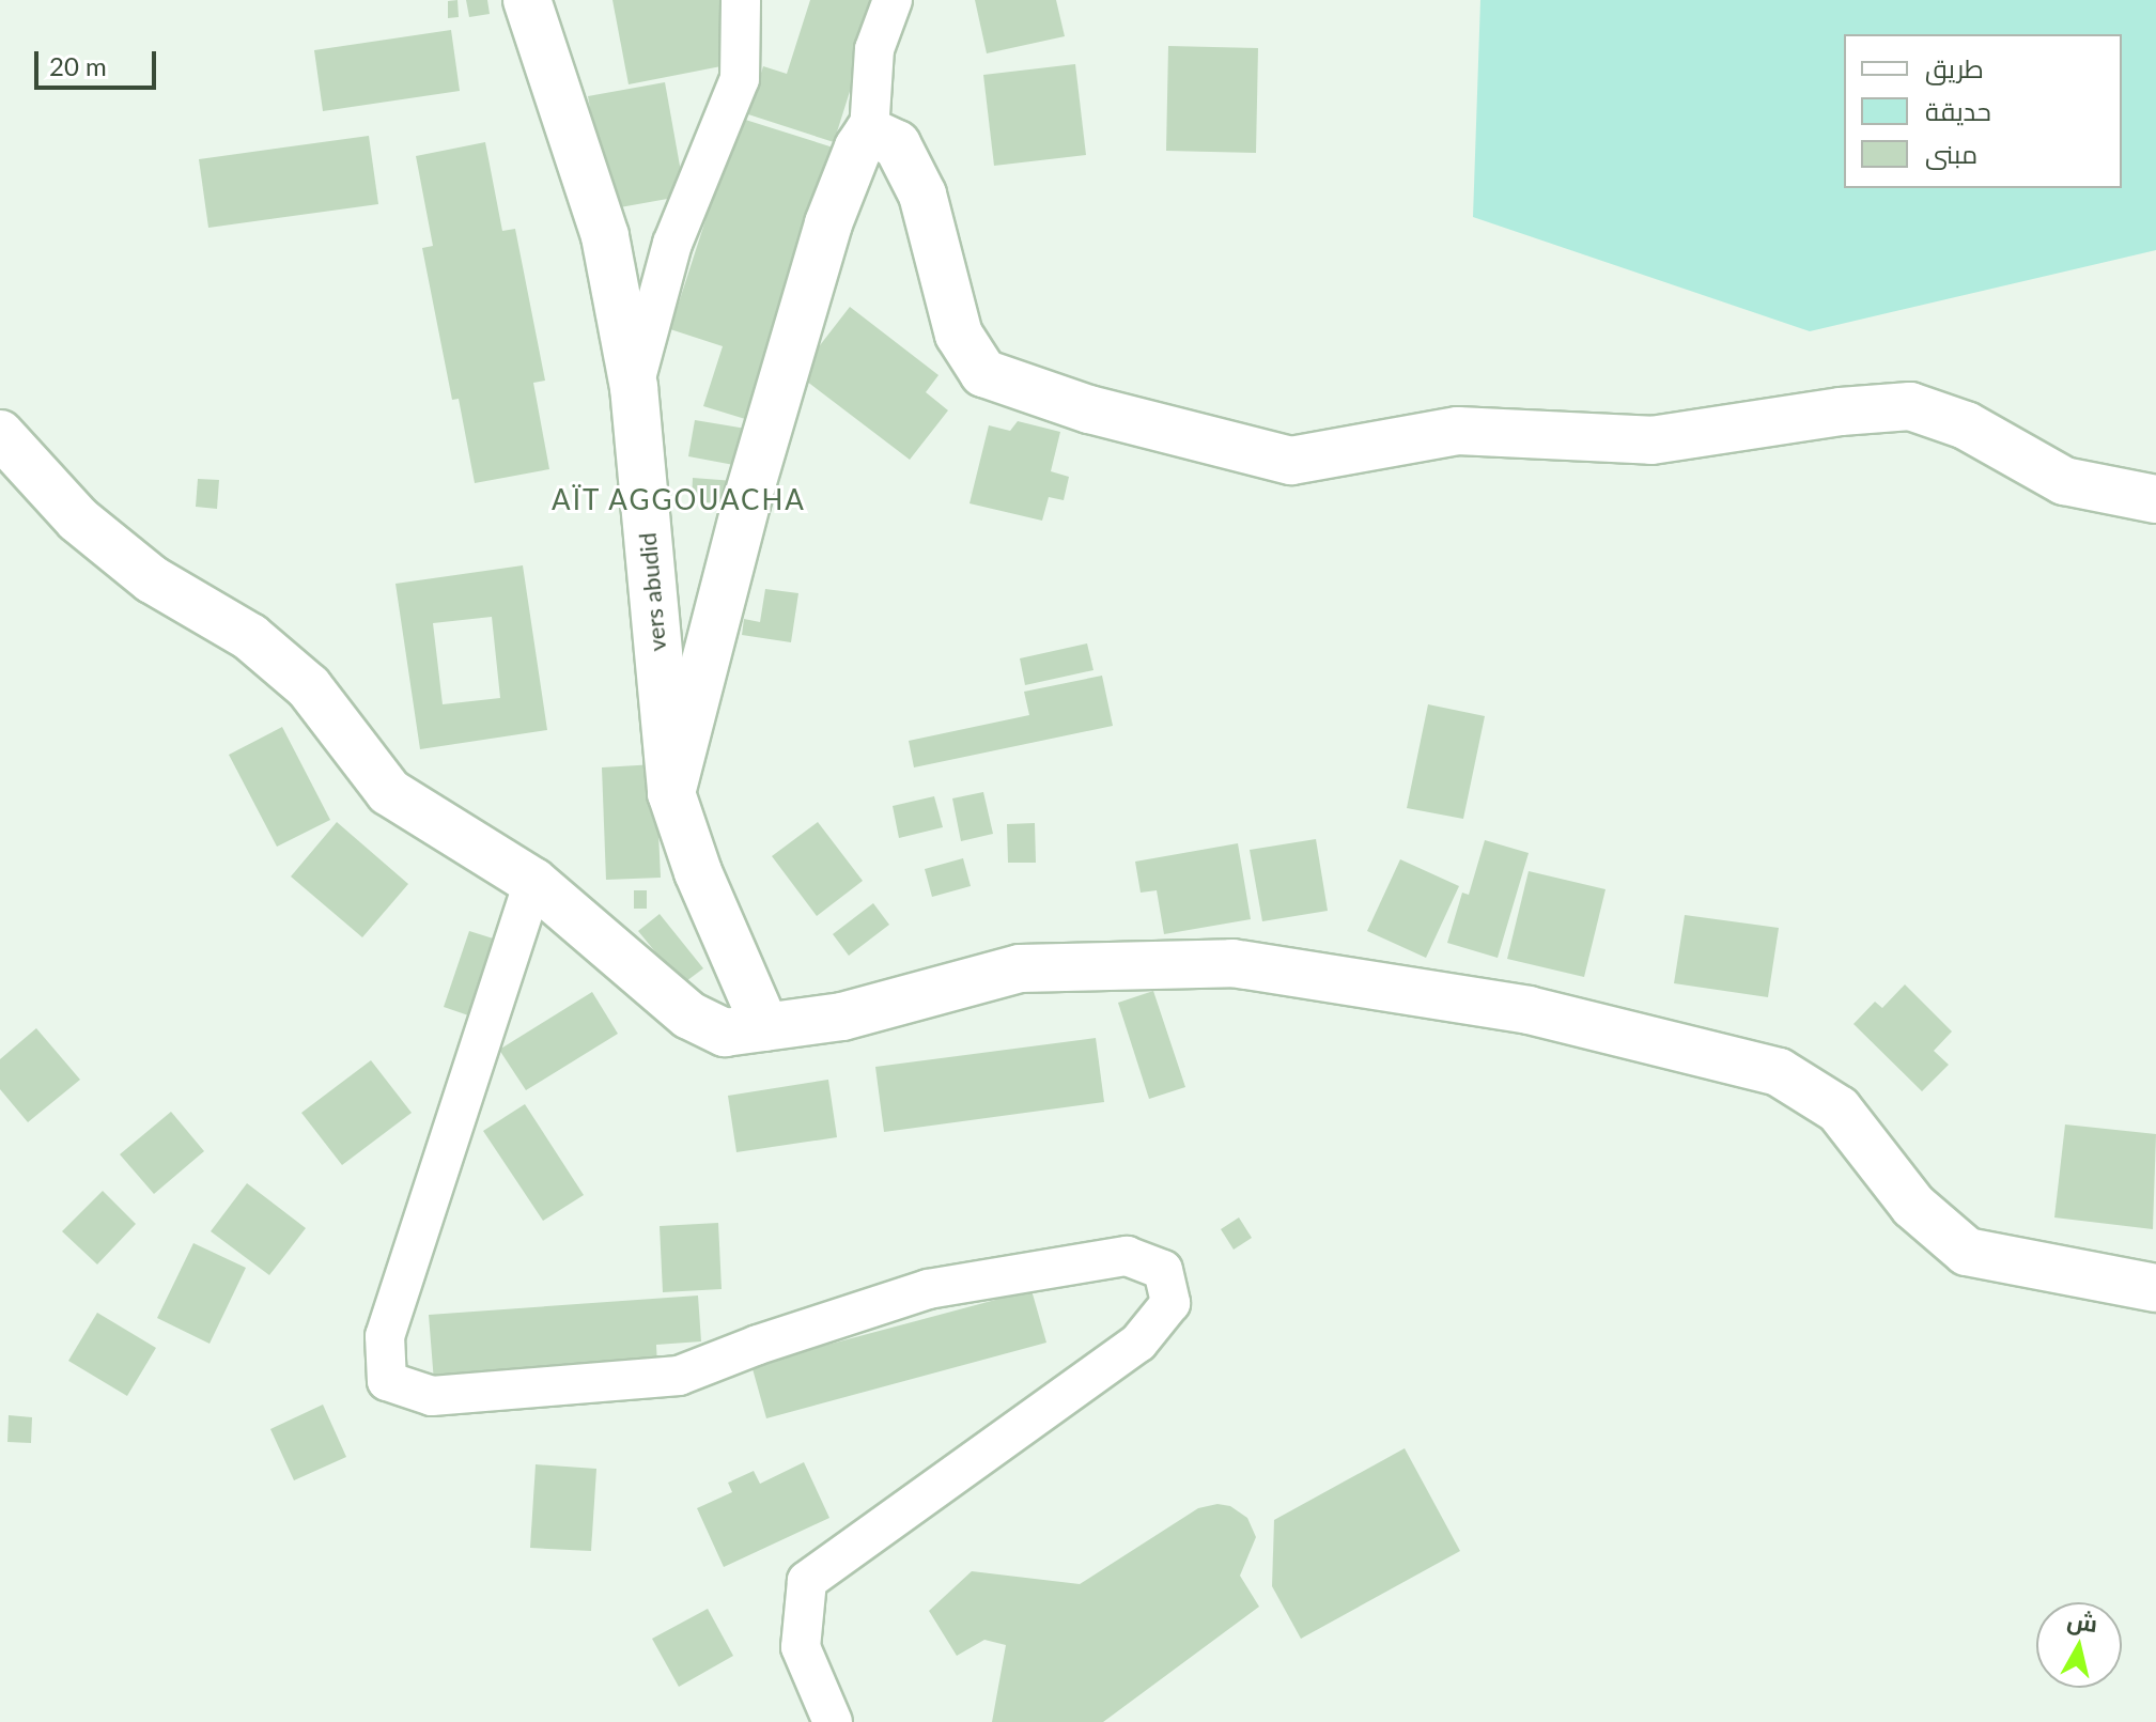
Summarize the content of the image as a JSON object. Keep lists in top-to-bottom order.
{
  "streets": {
    "street": ["vers abudid"]
  },
  "districts": ["AÏT AGGOUACHA"],
  "legend": ["طريق", "حديقة", "مبنى"],
  "scale_bar": "20 m",
  "north": "top"
}
